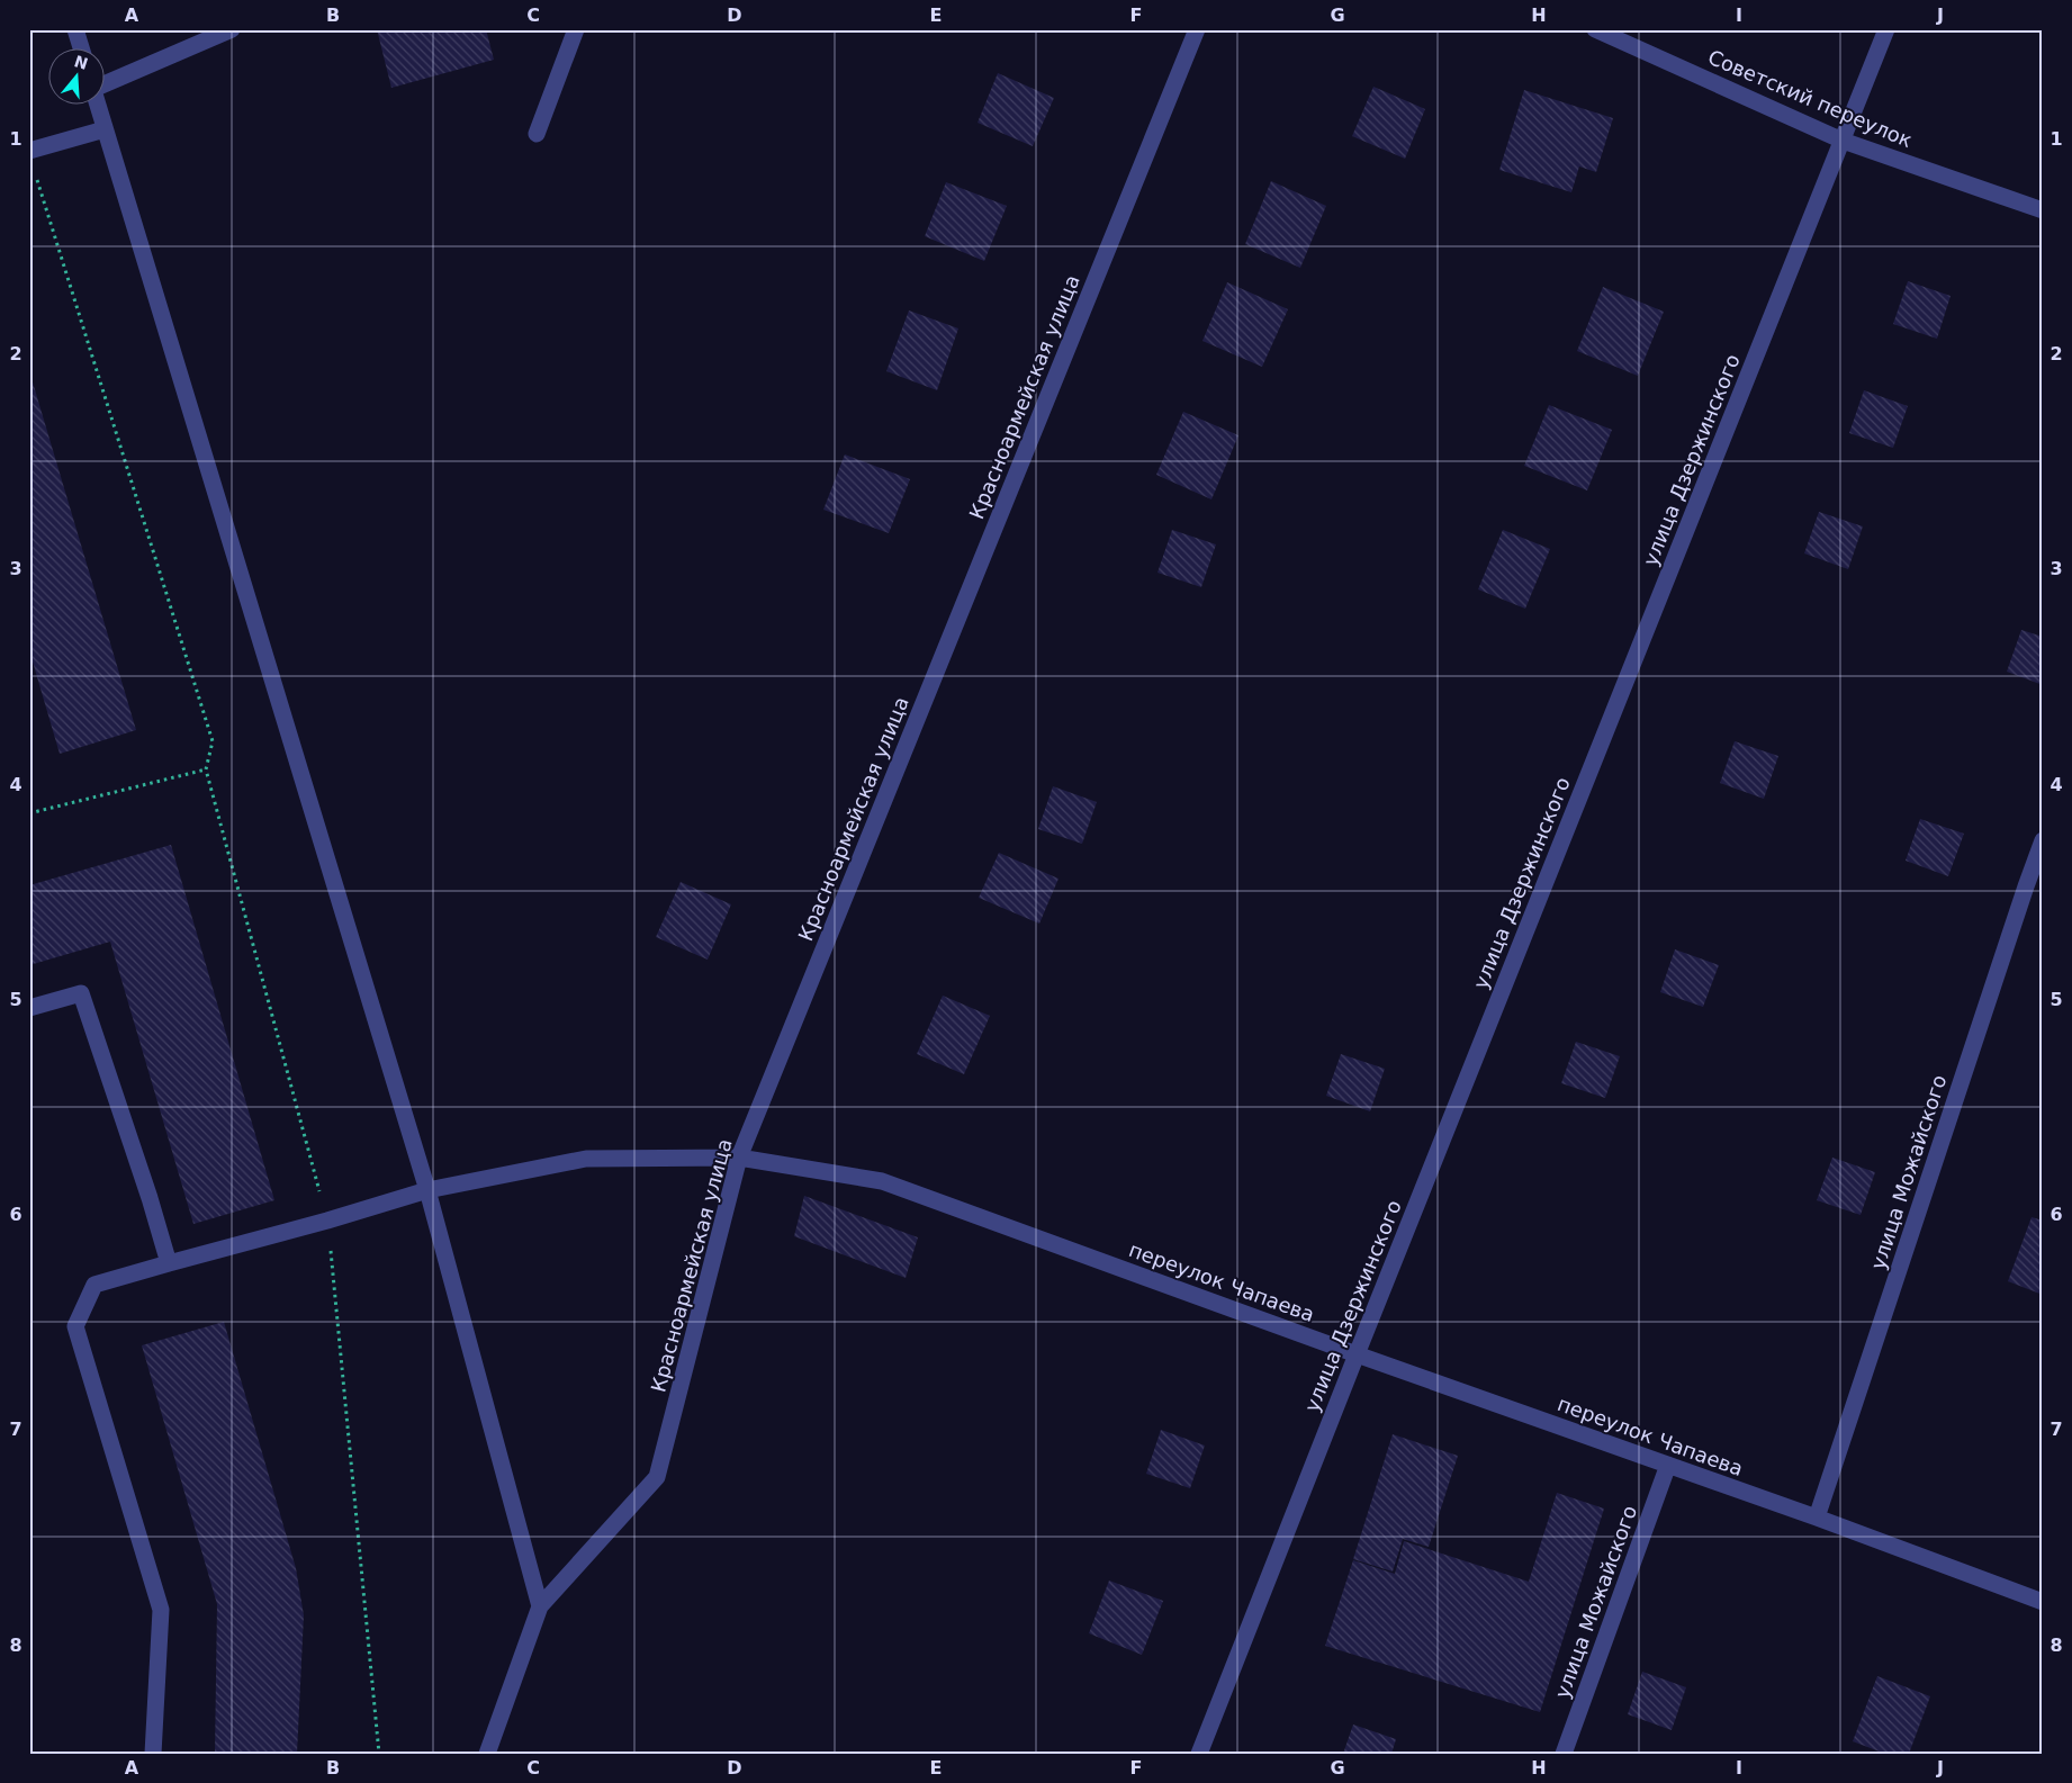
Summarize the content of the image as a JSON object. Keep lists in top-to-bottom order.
{
  "streets": {
    "street": [
      "Советский переулок",
      "Красноармейская улица",
      "улица Дзержинского",
      "улица Можайского",
      "переулок Чапаева"
    ]
  },
  "crossings": [
    ["Советский переулок", "улица Дзержинского"],
    ["Красноармейская улица", "переулок Чапаева"],
    ["улица Дзержинского", "переулок Чапаева"],
    ["улица Можайского", "переулок Чапаева"]
  ],
  "north": "top",
  "grid": {
    "columns": [
      "A",
      "B",
      "C",
      "D",
      "E",
      "F",
      "G",
      "H",
      "I",
      "J"
    ],
    "rows": [
      "1",
      "2",
      "3",
      "4",
      "5",
      "6",
      "7",
      "8"
    ]
  }
}
